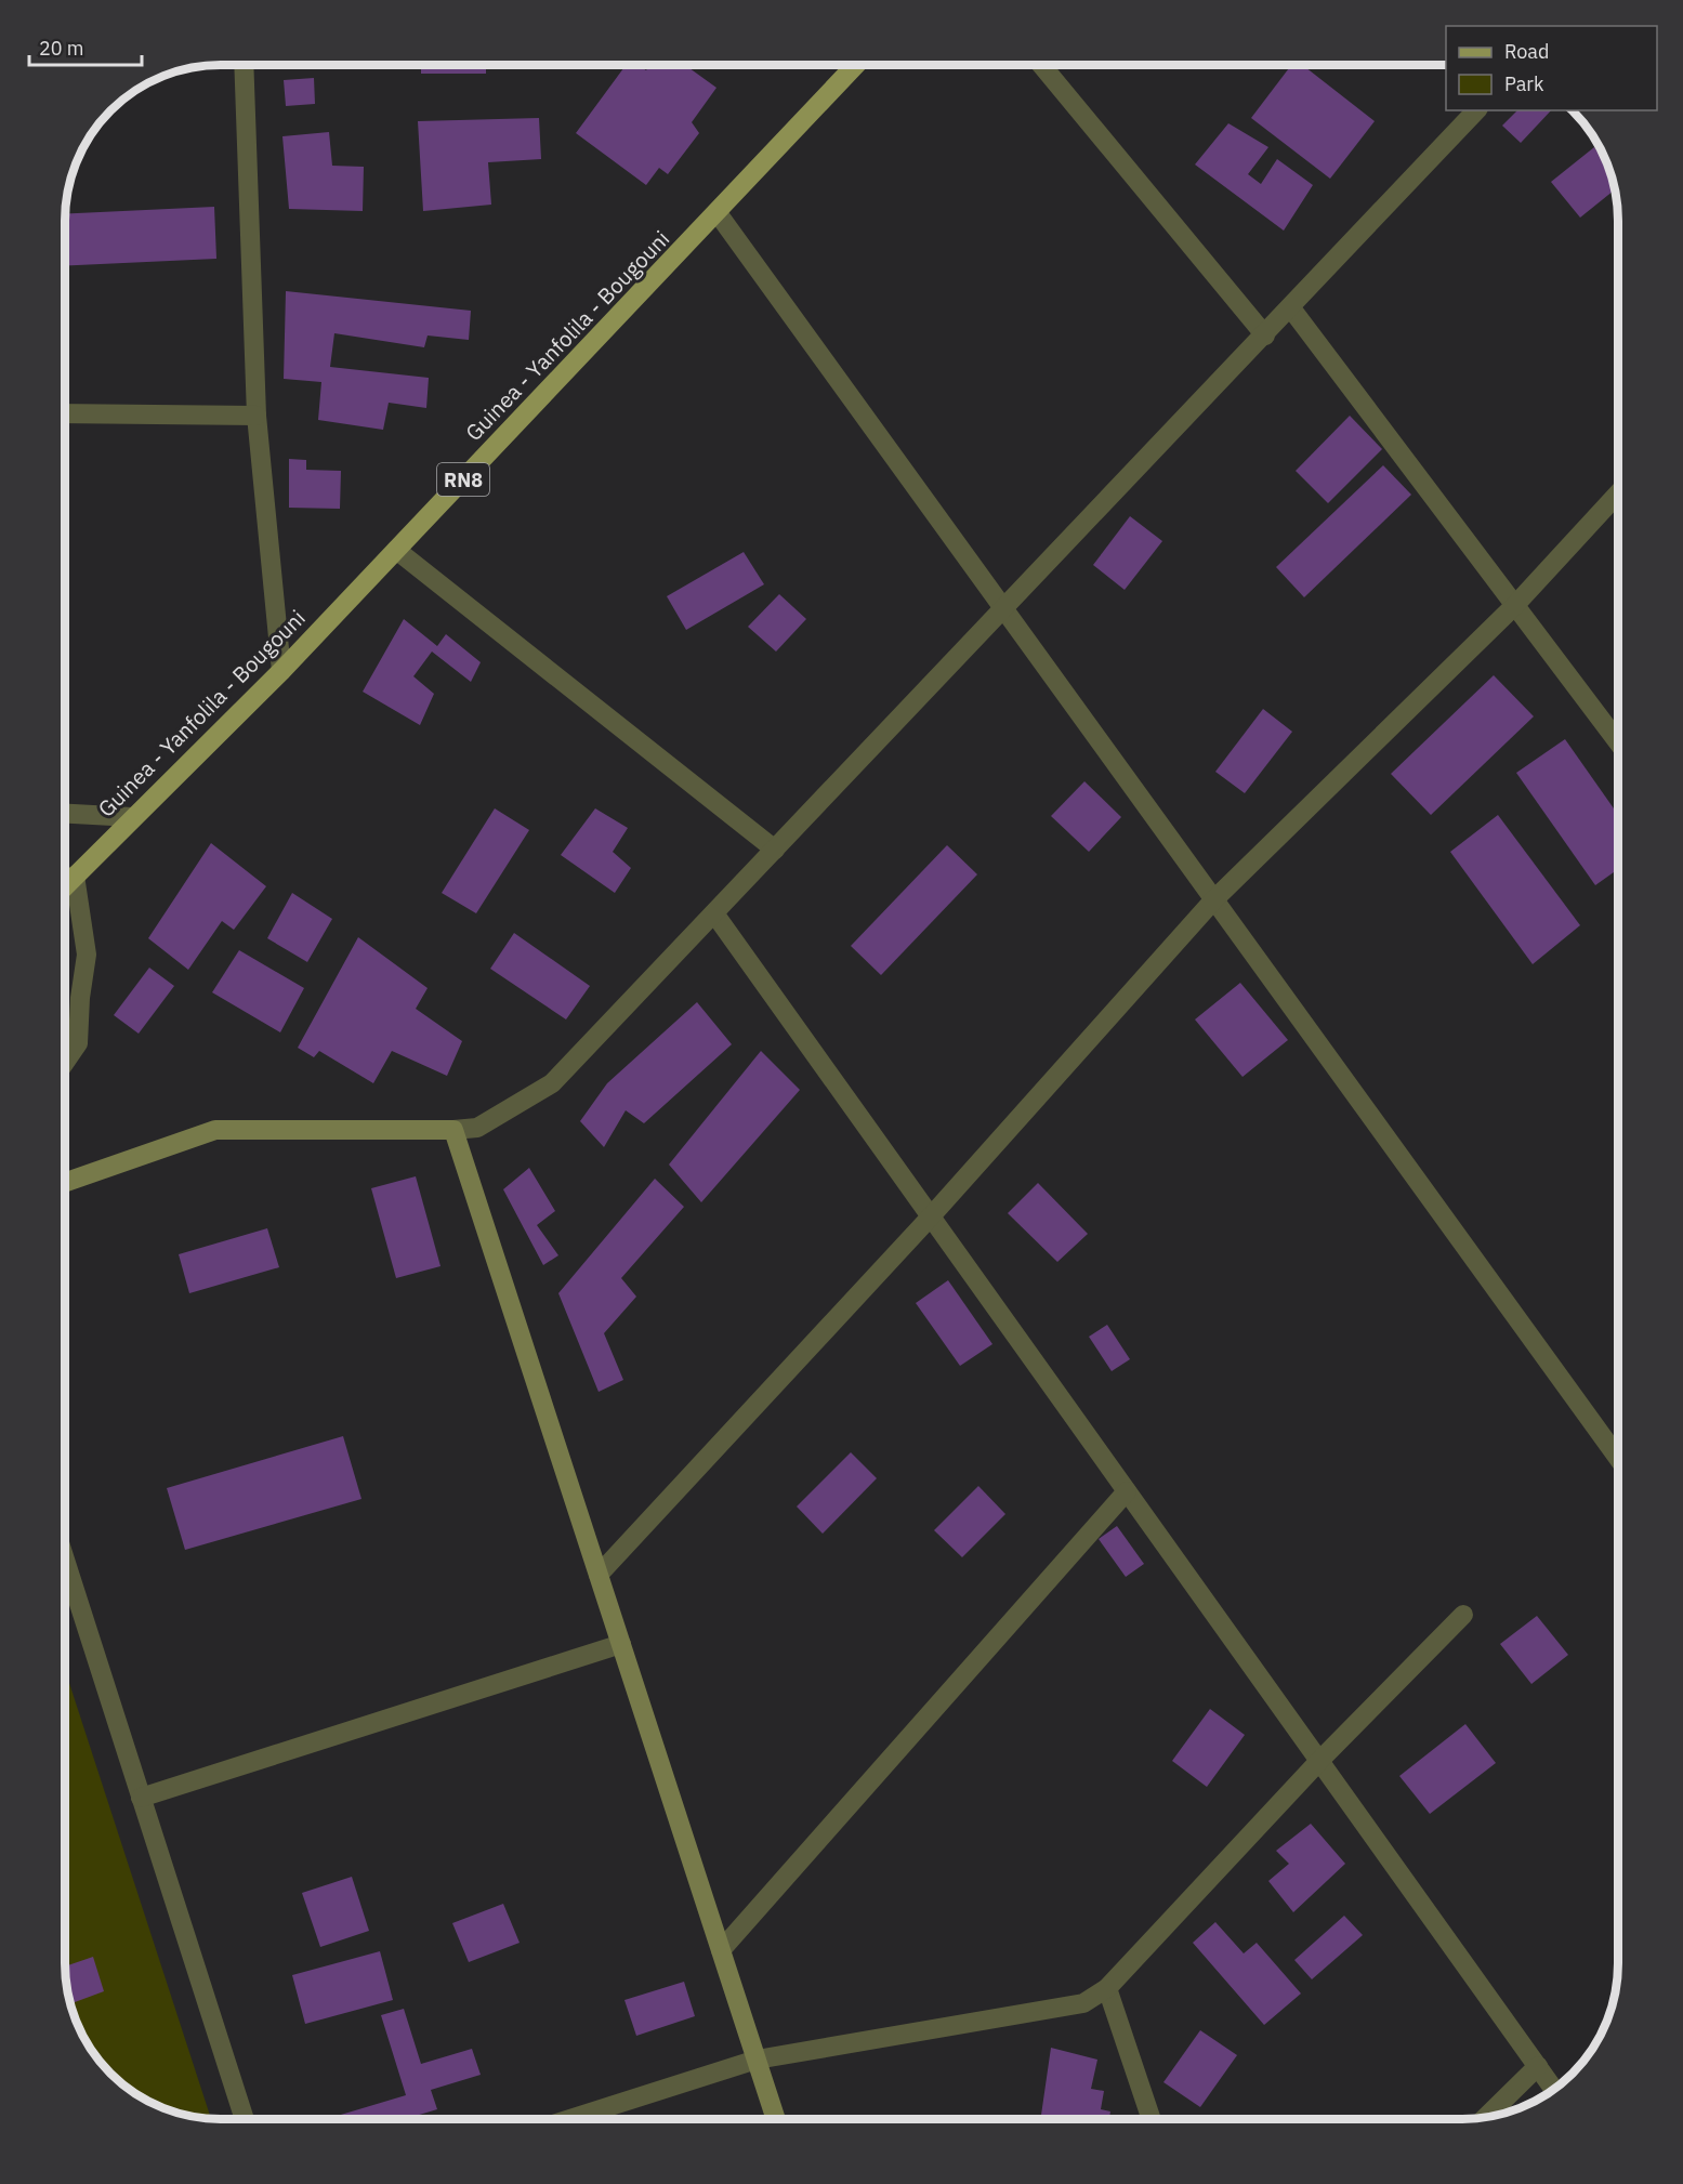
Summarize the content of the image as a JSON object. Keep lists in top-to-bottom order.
{
  "streets": {
    "main road": ["Guinea - Yanfolila - Bougouni", "RN8"]
  },
  "legend": ["Road", "Park"],
  "scale_bar": "20 m"
}
